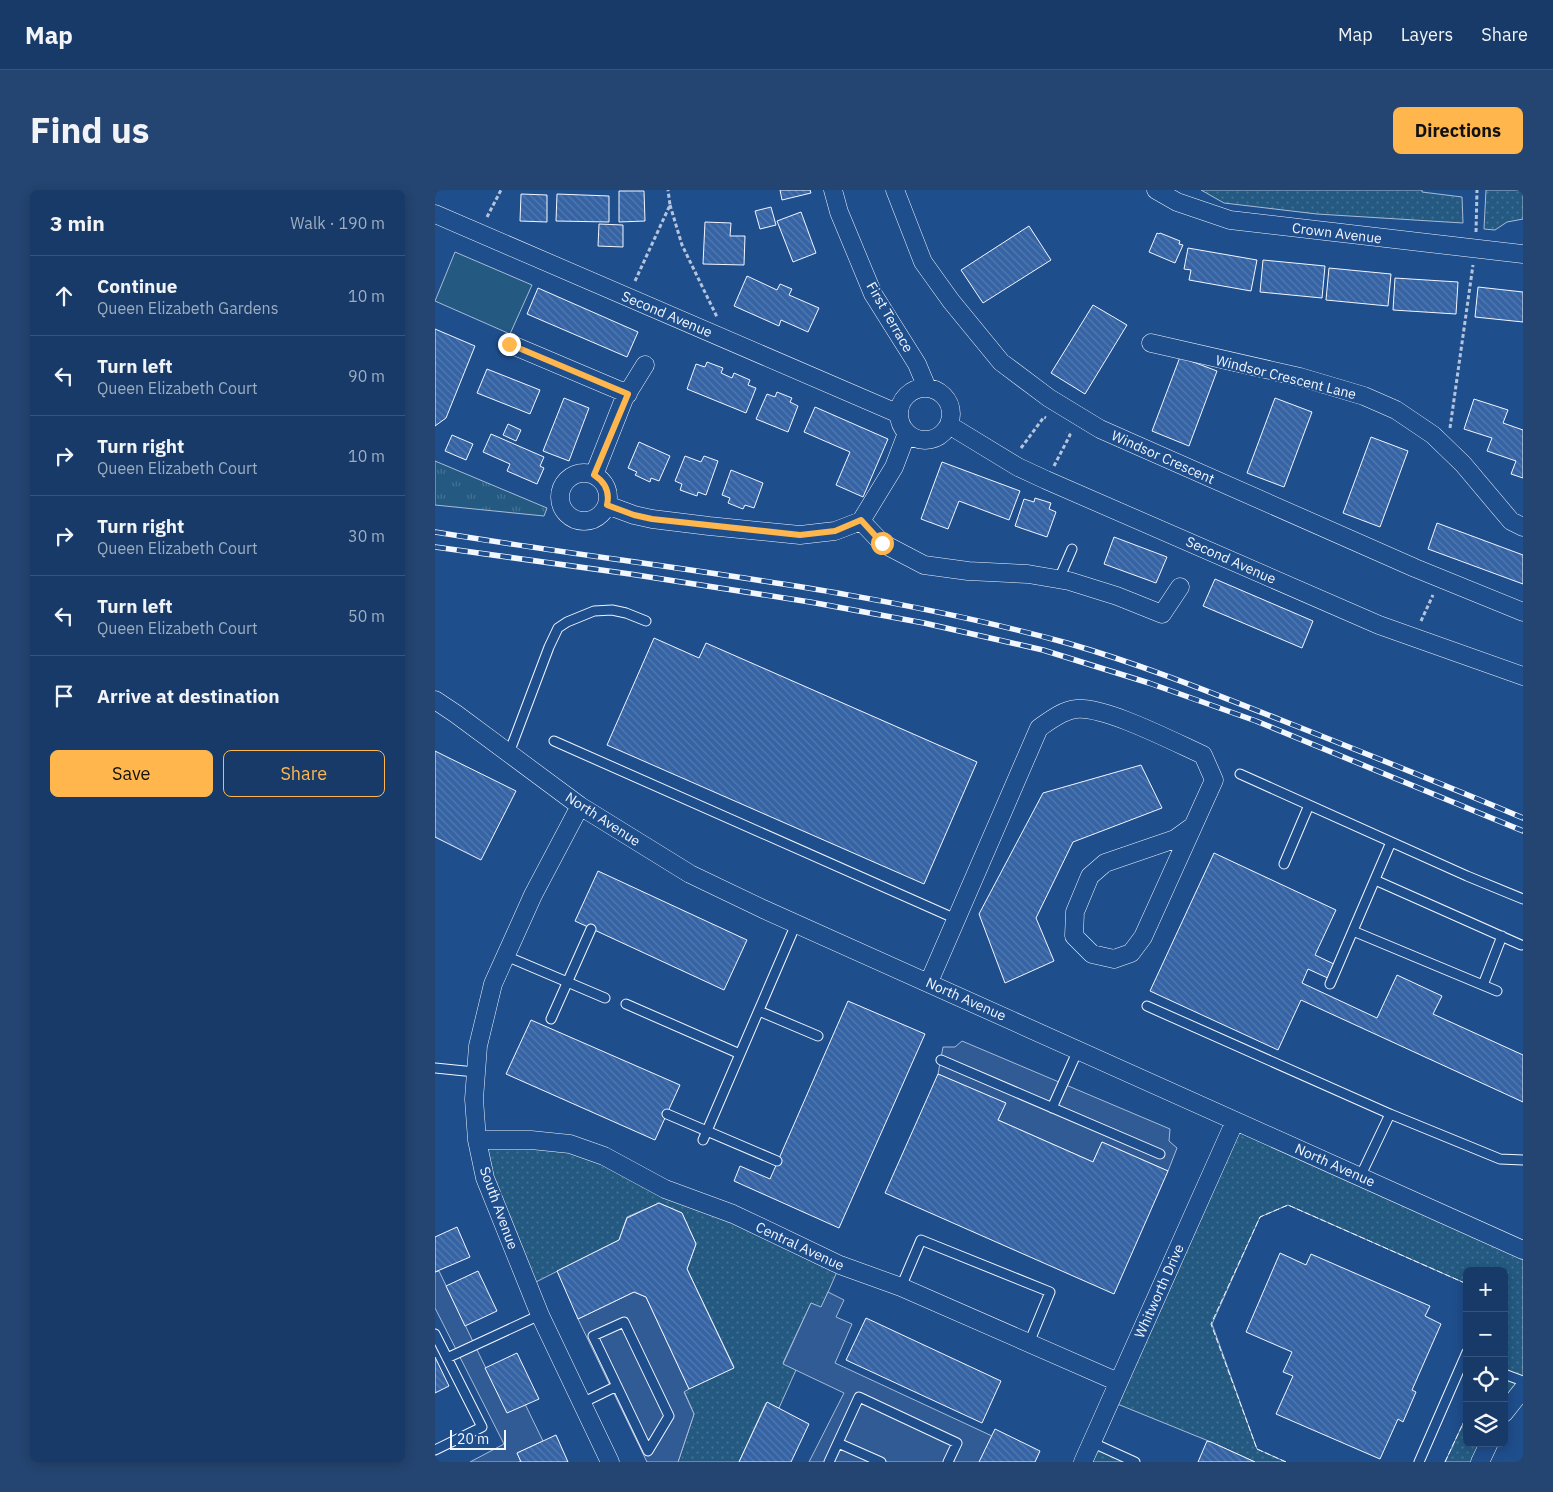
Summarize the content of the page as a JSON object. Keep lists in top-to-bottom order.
{
  "streets": {
    "street": [
      "Crown Avenue",
      "Second Avenue",
      "First Terrace",
      "Windsor Crescent Lane",
      "Windsor Crescent",
      "North Avenue",
      "South Avenue",
      "Central Avenue",
      "Whitworth Drive"
    ]
  },
  "crossings": [
    ["Second Avenue", "First Terrace"],
    ["North Avenue", "South Avenue"],
    ["North Avenue", "Whitworth Drive"],
    ["South Avenue", "Central Avenue"],
    ["Central Avenue", "Whitworth Drive"]
  ],
  "scale_bar": "20 m",
  "page": {
    "header": "Map",
    "nav": ["Map", "Layers", "Share"],
    "title": "Find us",
    "buttons": [
      "Directions",
      ["Save", "Share"]
    ],
    "heading": ["3 min", "Walk · 190 m"],
    "list": [
      ["Continue", "Queen Elizabeth Gardens", "10 m"],
      ["Turn left", "Queen Elizabeth Court", "90 m"],
      ["Turn right", "Queen Elizabeth Court", "10 m"],
      ["Turn right", "Queen Elizabeth Court", "30 m"],
      ["Turn left", "Queen Elizabeth Court", "50 m"],
      "Arrive at destination"
    ],
    "map_buttons": ["+", "−"],
    "scale": "20 m"
  }
}
